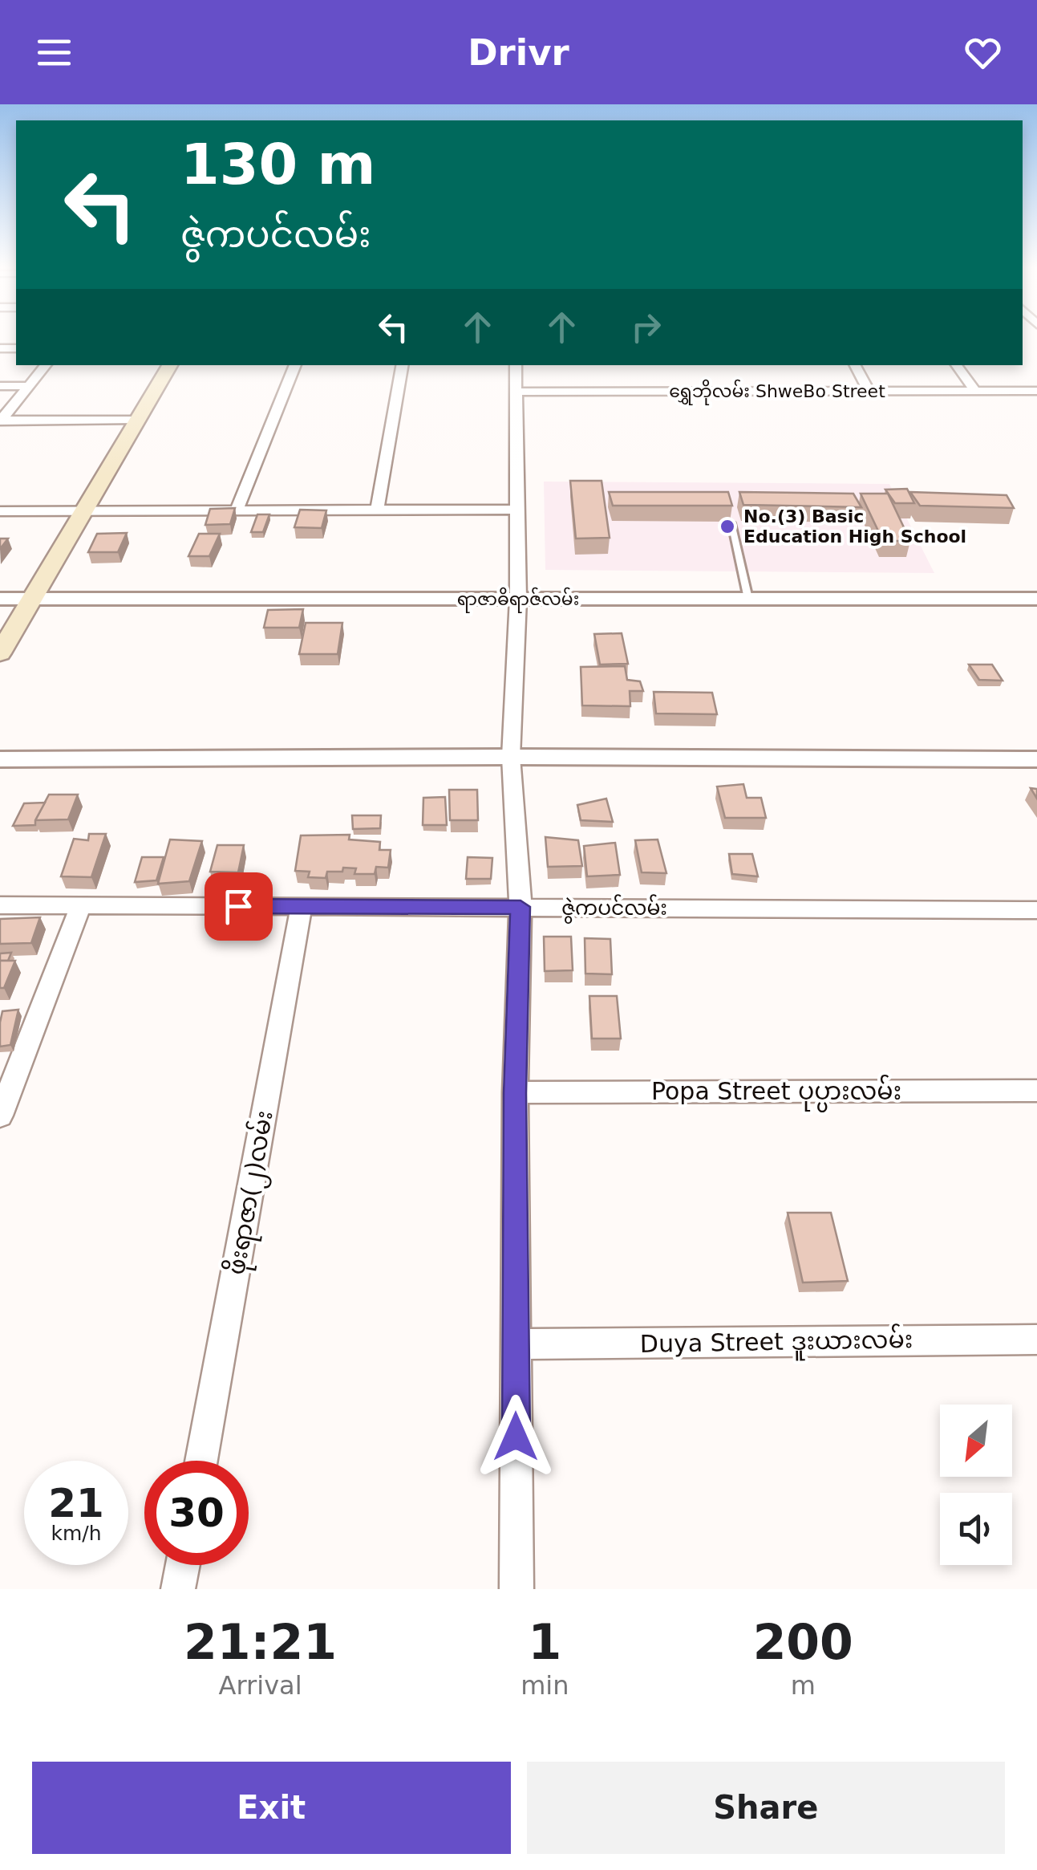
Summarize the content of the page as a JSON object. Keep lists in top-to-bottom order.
{
  "streets": {
    "street": [
      "ရွှေဘိုလမ်း ShweBo Street",
      "ရာဇာဓိရာဇ်လမ်း",
      "ဇွဲကပင်လမ်း",
      "Popa Street ပုပ္ပားလမ်း",
      "ဖိုးရာဇာ(၂)လမ်း",
      "Duya Street ဒူးယားလမ်း"
    ]
  },
  "crossings": [
    ["ဇွဲကပင်လမ်း", "ဖိုးရာဇာ(၂)လမ်း"]
  ],
  "places": ["No.(3) Basic Education High School"],
  "north": "bottom left",
  "page": {
    "header": "Drivr",
    "turn": ["130 m", "ဇွဲကပင်လမ်း"],
    "speed": "21 km/h",
    "limit": "30",
    "eta": [
      "21:21",
      "Arrival",
      "1",
      "min",
      "200",
      "m"
    ],
    "buttons": ["Exit", "Share"]
  }
}
